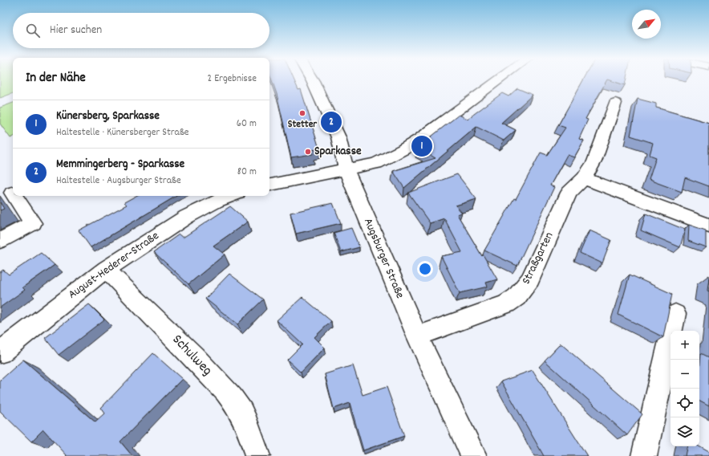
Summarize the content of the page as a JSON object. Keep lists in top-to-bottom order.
{
  "streets": {
    "street": [
      "Augsburger Straße",
      "Straßgarten",
      "August-Hederer-Straße",
      "Schulweg"
    ]
  },
  "crossings": [
    ["Augsburger Straße", "Straßgarten"],
    ["August-Hederer-Straße", "Schulweg"]
  ],
  "places": ["Stetter", "Sparkasse"],
  "north": "top right",
  "page": {
    "search": "Hier suchen",
    "heading": ["In der Nähe", "2 Ergebnisse"],
    "list": [
      {
        "mark": "1",
        "name": "Künersberg, Sparkasse",
        "note": "Haltestelle · Künersberger Straße",
        "value": "60 m"
      },
      {
        "mark": "2",
        "name": "Memmingerberg - Sparkasse",
        "note": "Haltestelle · Augsburger Straße",
        "value": "80 m"
      }
    ],
    "pins": ["2", "1"],
    "map_buttons": ["+", "−"]
  }
}
